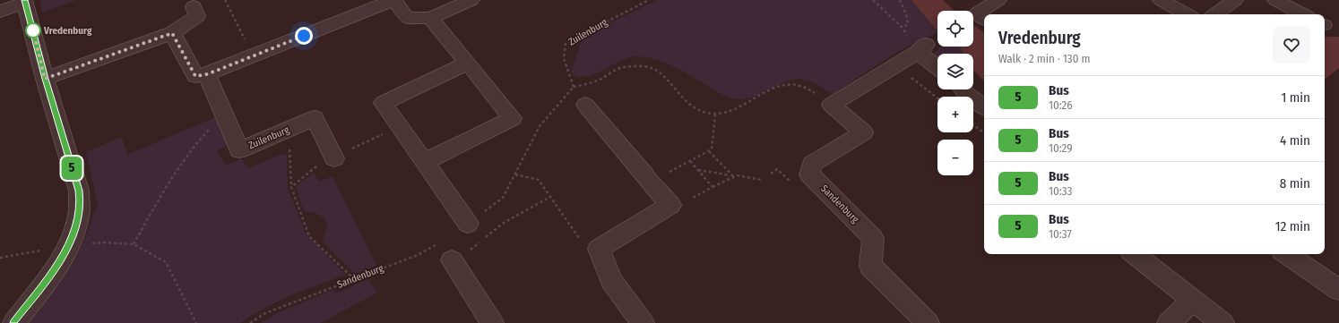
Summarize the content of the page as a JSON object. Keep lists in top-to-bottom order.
{
  "streets": {
    "street": ["Zuilenburg", "Sandenburg"]
  },
  "places": ["Vredenburg"],
  "lines": ["bus line 5"],
  "page": {
    "on_map": "5",
    "map_buttons": ["+", "−"],
    "heading": ["Vredenburg", "Walk · 2 min · 130 m"],
    "list": [
      {
        "mark": "5",
        "name": "Bus",
        "note": "10:26",
        "value": "1 min"
      },
      {
        "mark": "5",
        "name": "Bus",
        "note": "10:29",
        "value": "4 min"
      },
      {
        "mark": "5",
        "name": "Bus",
        "note": "10:33",
        "value": "8 min"
      },
      {
        "mark": "5",
        "name": "Bus",
        "note": "10:37",
        "value": "12 min"
      }
    ]
  }
}
